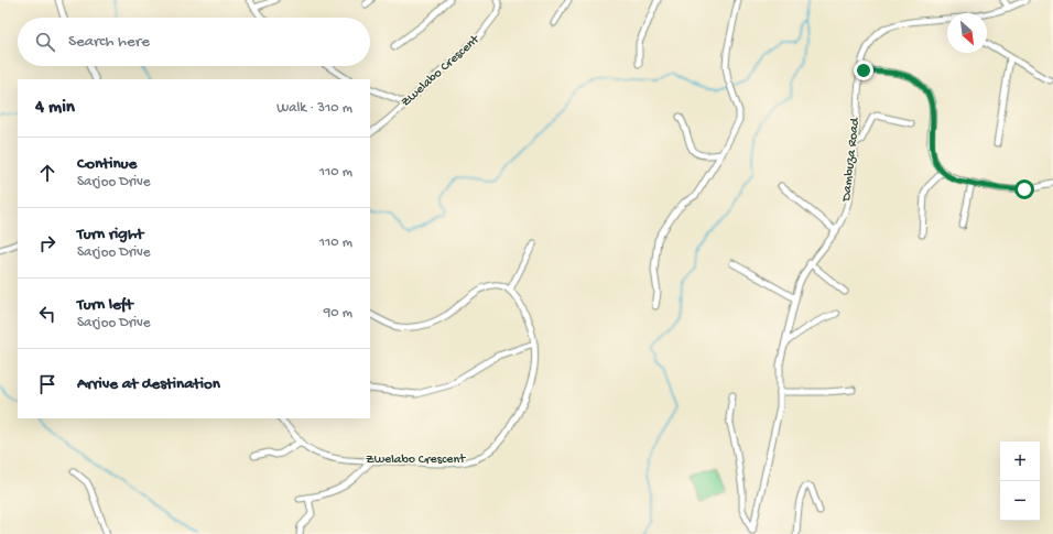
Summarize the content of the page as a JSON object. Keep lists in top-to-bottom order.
{
  "streets": {
    "street": ["Zwelabo Crescent", "Dambuza Road"]
  },
  "north": "bottom right",
  "page": {
    "search": "Search here",
    "heading": ["4 min", "Walk · 310 m"],
    "list": [
      ["Continue", "Sarjoo Drive", "110 m"],
      ["Turn right", "Sarjoo Drive", "110 m"],
      ["Turn left", "Sarjoo Drive", "90 m"],
      "Arrive at destination"
    ],
    "map_buttons": ["+", "−"]
  }
}
